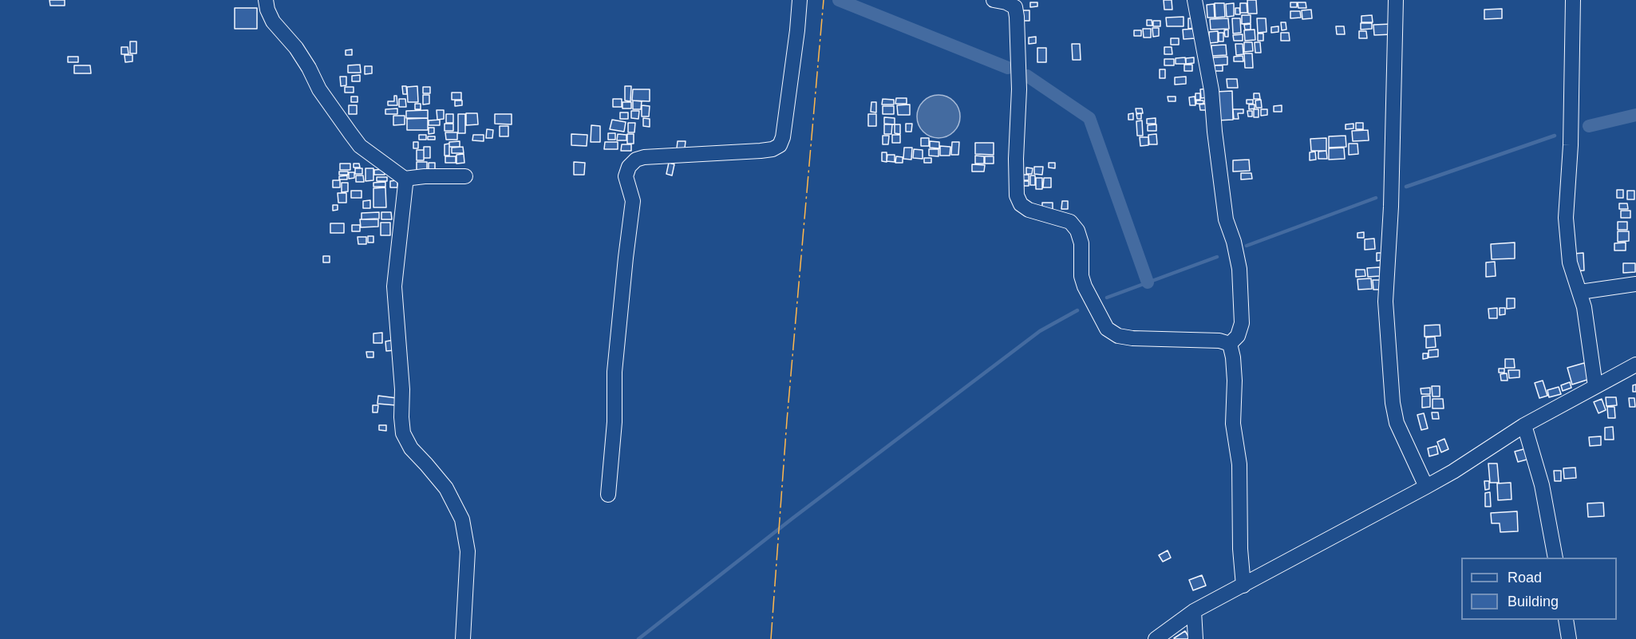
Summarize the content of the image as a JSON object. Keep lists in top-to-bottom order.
{
  "legend": ["Road", "Building"]
}
